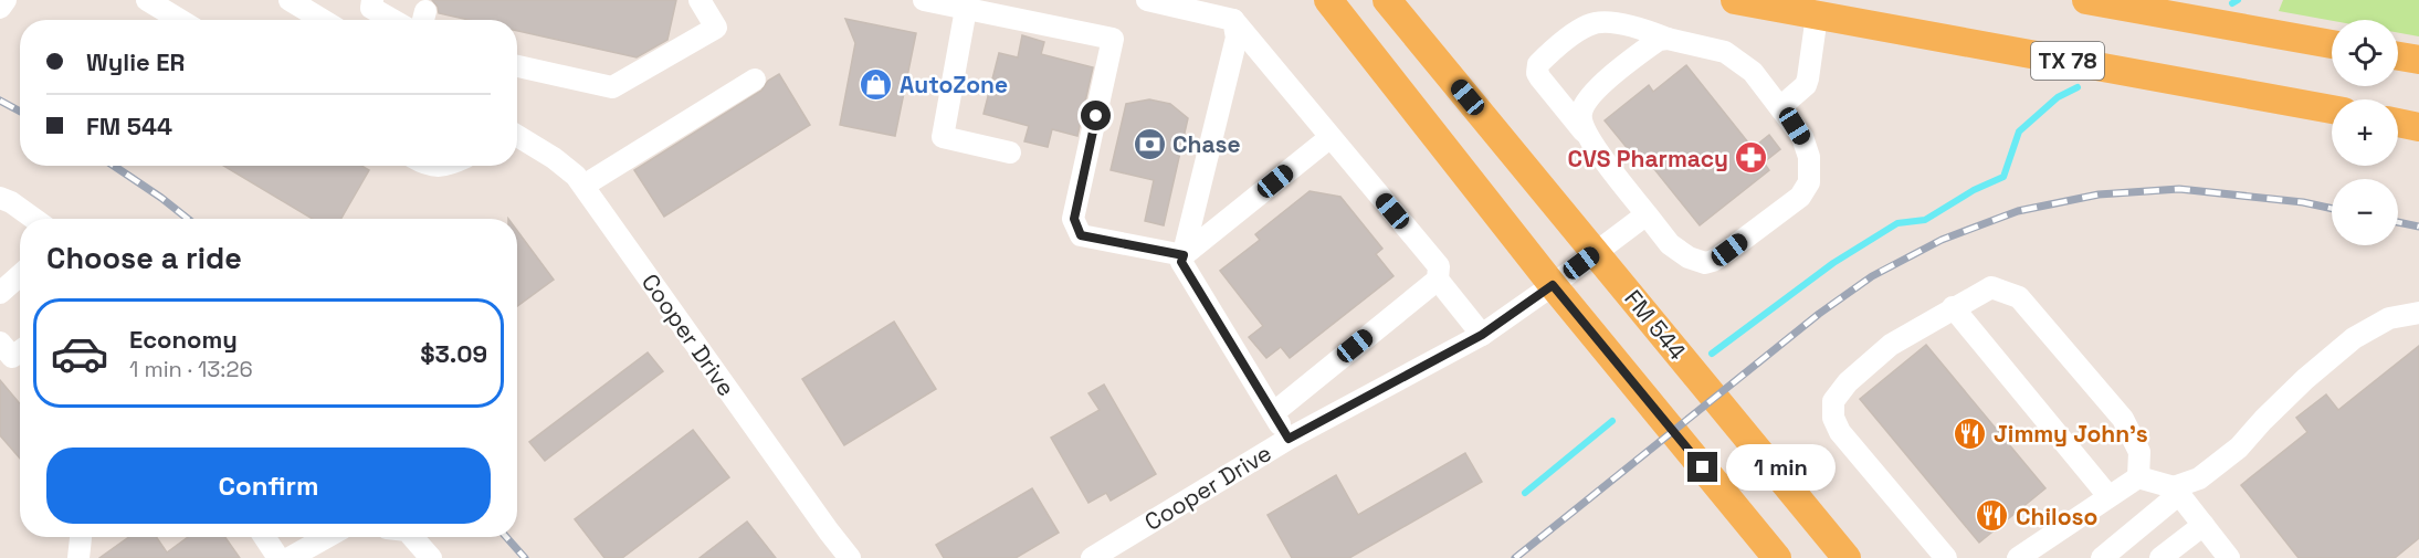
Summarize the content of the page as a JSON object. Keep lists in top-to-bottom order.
{
  "streets": {
    "main road": ["TX 78", "FM 544"],
    "street": ["Cooper Drive"]
  },
  "crossings": [
    ["FM 544", "Cooper Drive"]
  ],
  "places": {
    "shop": ["AutoZone"],
    "bank": ["Chase"],
    "pharmacy": ["CVS Pharmacy"],
    "restaurant": ["Jimmy John's", "Chiloso"]
  },
  "page": {
    "map_buttons": ["+", "−"],
    "banner": ["Wylie ER", "FM 544"],
    "heading": "Choose a ride",
    "list": [
      {
        "name": "Economy",
        "note": "1 min · 13:26",
        "value": "$3.09"
      }
    ],
    "buttons": "Confirm",
    "bubble": "1 min"
  }
}
